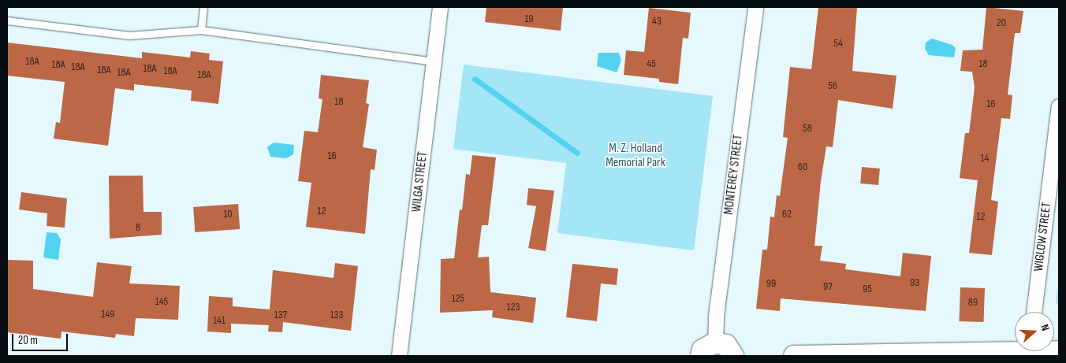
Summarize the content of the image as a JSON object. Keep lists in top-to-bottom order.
{
  "streets": {
    "street": ["MONTEREY STREET", "WILGA STREET", "WIGLOW STREET"]
  },
  "parks": ["M. Z. Holland Memorial Park"],
  "house_numbers": [
    "19",
    "43",
    "20",
    "54",
    "18A",
    "45",
    "18",
    "18A",
    "18A",
    "18A",
    "18A",
    "18A",
    "18A",
    "18A",
    "56",
    "18",
    "16",
    "58",
    "16",
    "14",
    "60",
    "12",
    "10",
    "62",
    "12",
    "8",
    "93",
    "99",
    "97",
    "95",
    "125",
    "145",
    "89",
    "123",
    "149",
    "137",
    "133",
    "141"
  ],
  "scale_bar": "20 m",
  "north": "right"
}
